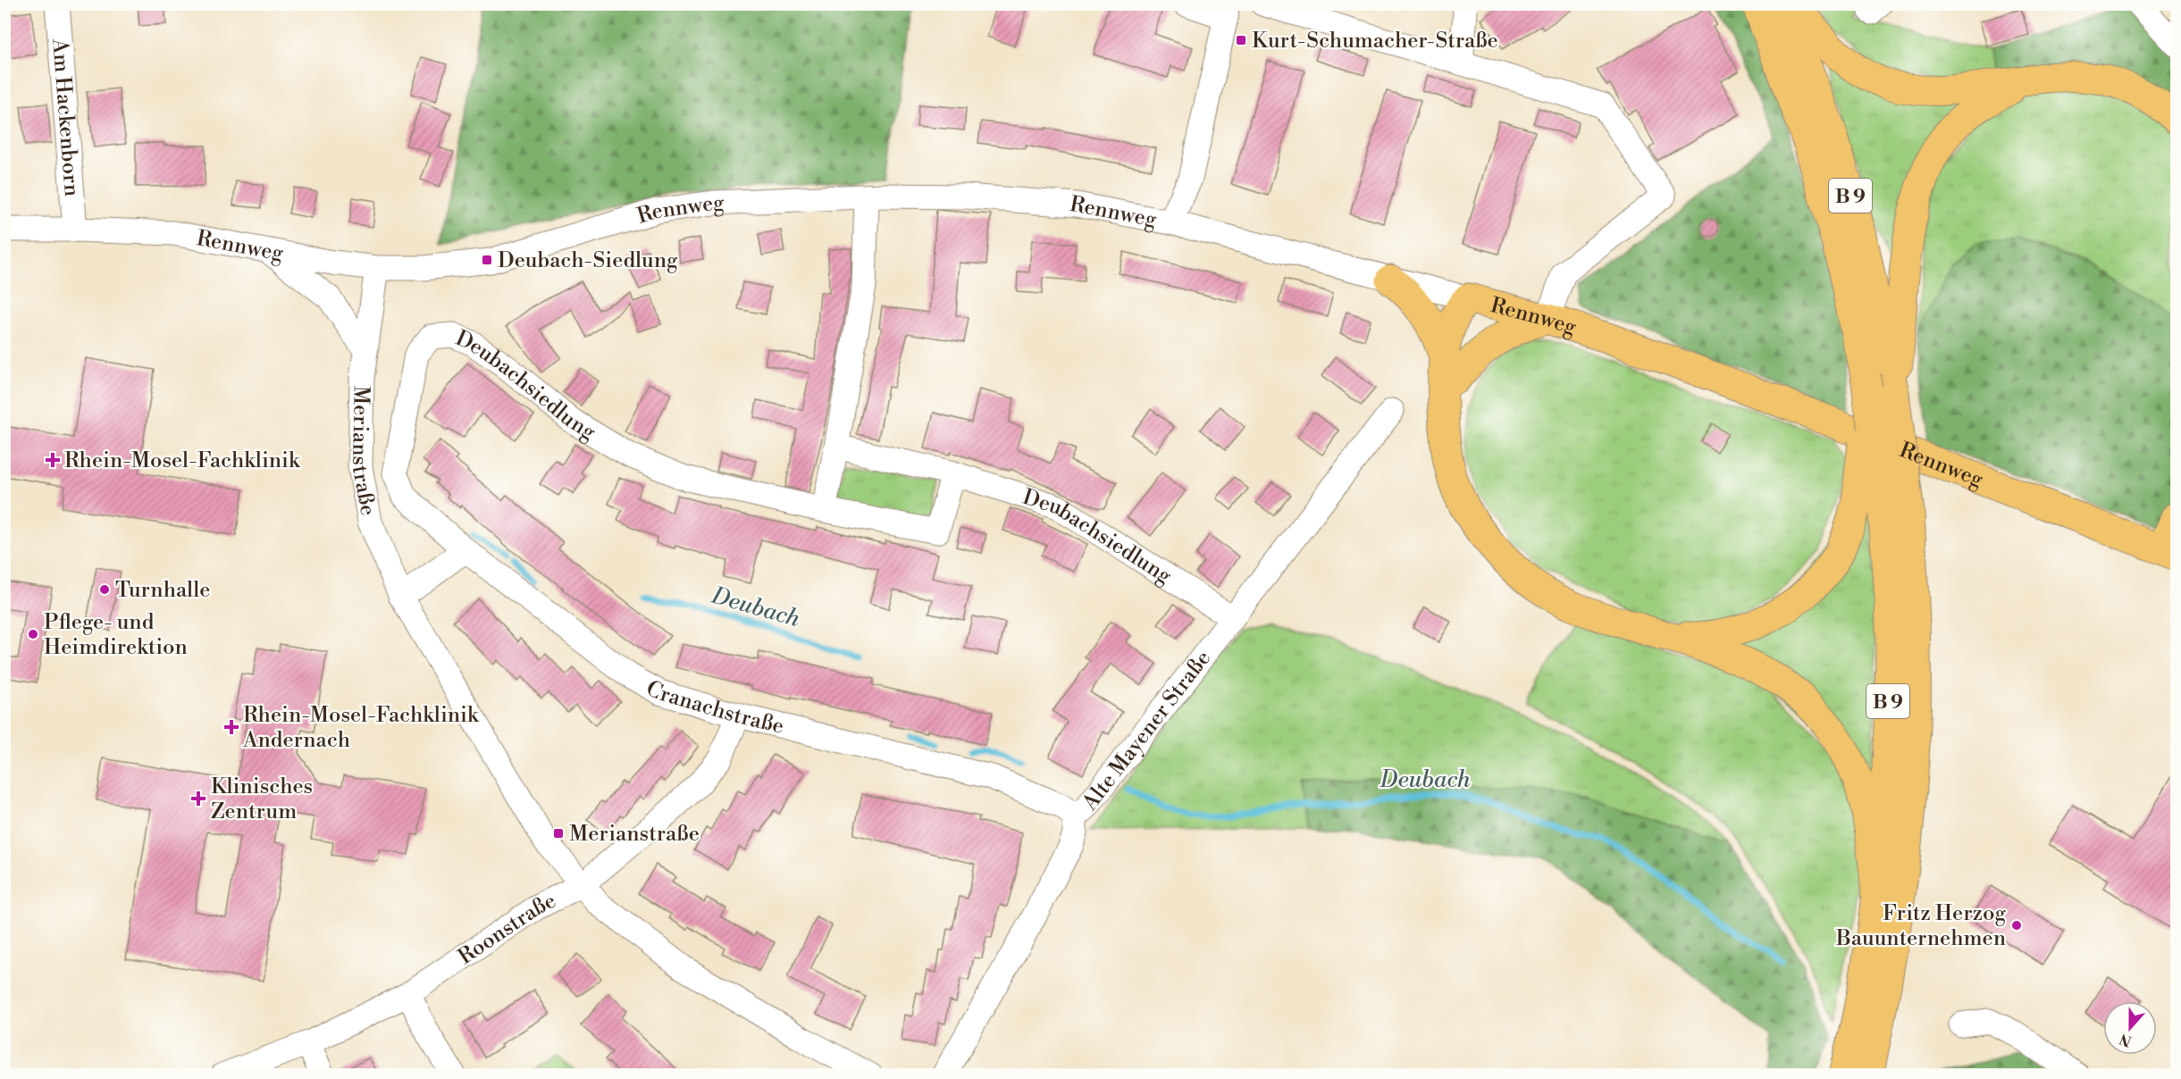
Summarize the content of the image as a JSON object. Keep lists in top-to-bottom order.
{
  "streets": {
    "main road": ["B 9", "Rennweg"],
    "street": [
      "Am Hackenborn",
      "Deubachsiedlung",
      "Merianstraße",
      "Cranachstraße",
      "Alte Mayener Straße",
      "Roonstraße"
    ]
  },
  "crossings": [
    ["Am Hackenborn", "Rennweg"],
    ["Rennweg", "Merianstraße"],
    ["Deubachsiedlung", "Cranachstraße"],
    ["Deubachsiedlung", "Alte Mayener Straße"],
    ["Merianstraße", "Roonstraße"],
    ["Cranachstraße", "Alte Mayener Straße"],
    ["Cranachstraße", "Roonstraße"]
  ],
  "water": ["Deubach"],
  "places": {
    "transit": ["Kurt-Schumacher-Straße", "Deubach-Siedlung", "Merianstraße"],
    "health": ["Rhein-Mosel-Fachklinik", "Rhein-Mosel-Fachklinik Andernach", "Klinisches Zentrum"],
    "other": ["Turnhalle", "Pflege- und Heimdirektion", "Fritz Herzog Bauunternehmen"]
  },
  "north": "bottom"
}
